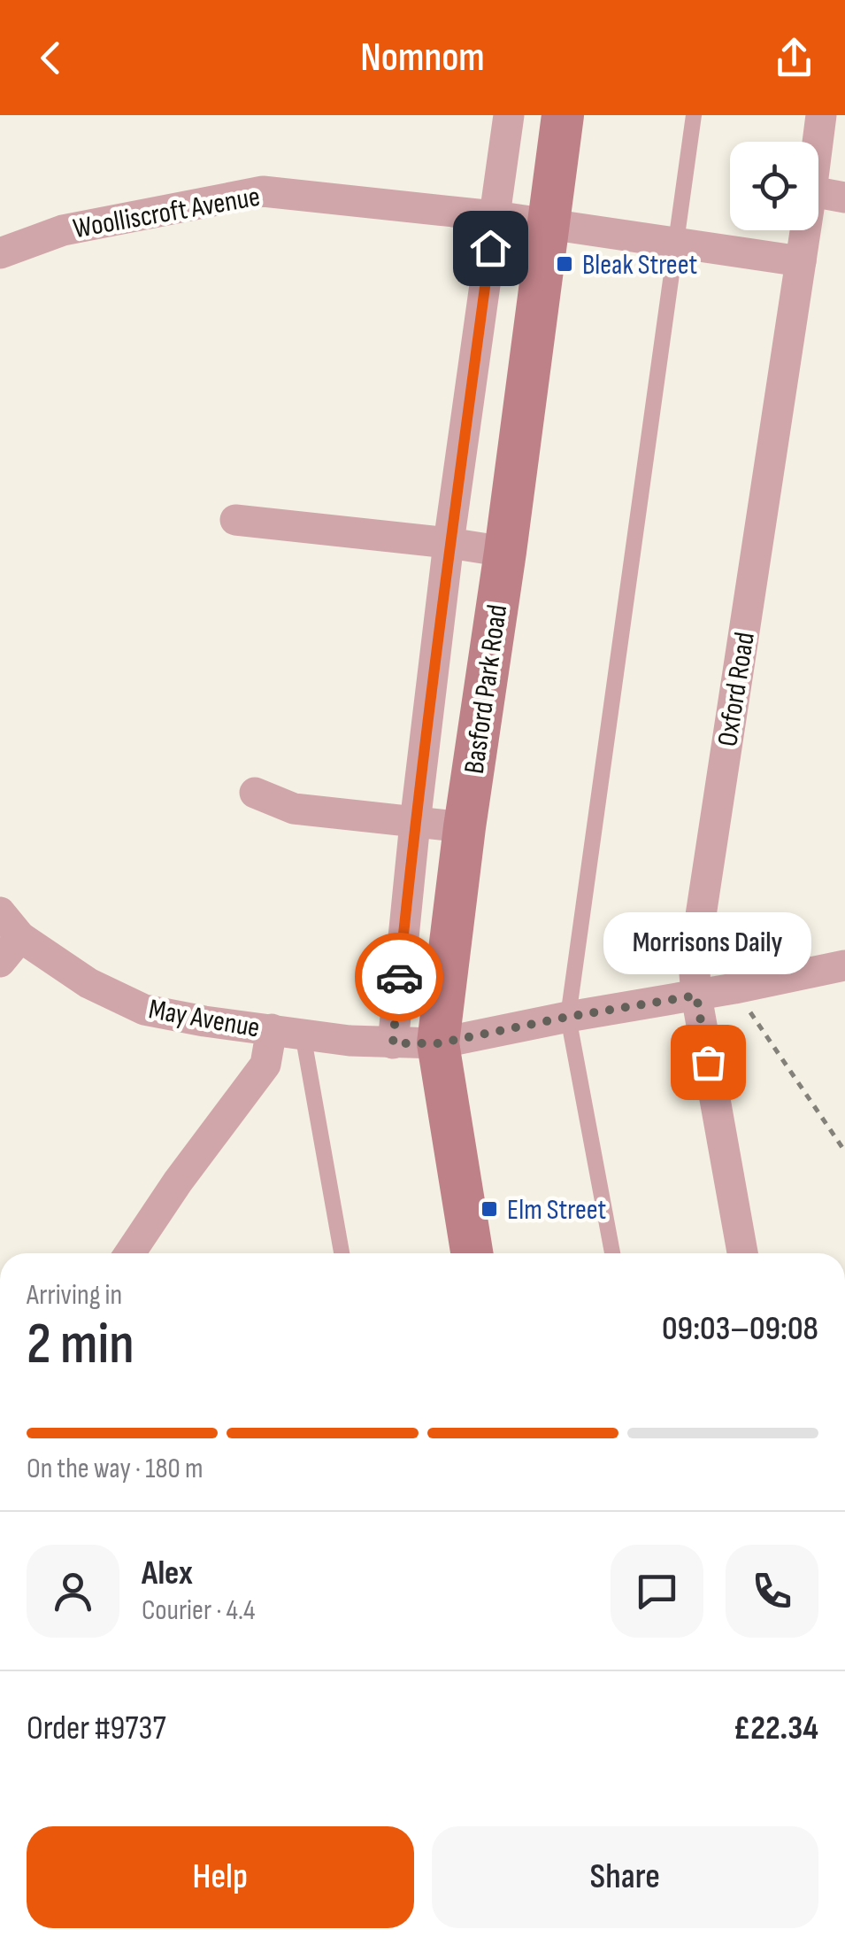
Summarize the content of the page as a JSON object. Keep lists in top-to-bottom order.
{
  "streets": {
    "main road": ["Basford Park Road"],
    "street": ["Woolliscroft Avenue", "Oxford Road", "May Avenue"]
  },
  "crossings": [
    ["Woolliscroft Avenue", "Basford Park Road"],
    ["Basford Park Road", "May Avenue"],
    ["Oxford Road", "May Avenue"]
  ],
  "places": {
    "transit": ["Bleak Street", "Elm Street"],
    "other": ["Morrisons Daily"]
  },
  "page": {
    "header": "Nomnom",
    "bubble": "Morrisons Daily",
    "heading": ["2 min", "Arriving in", "09:03–09:08"],
    "panel": [
      "Alex",
      "Courier · 4.4",
      "Order #9737",
      "£22.34"
    ],
    "bar": "On the way · 180 m",
    "buttons": ["Help", "Share"]
  }
}
